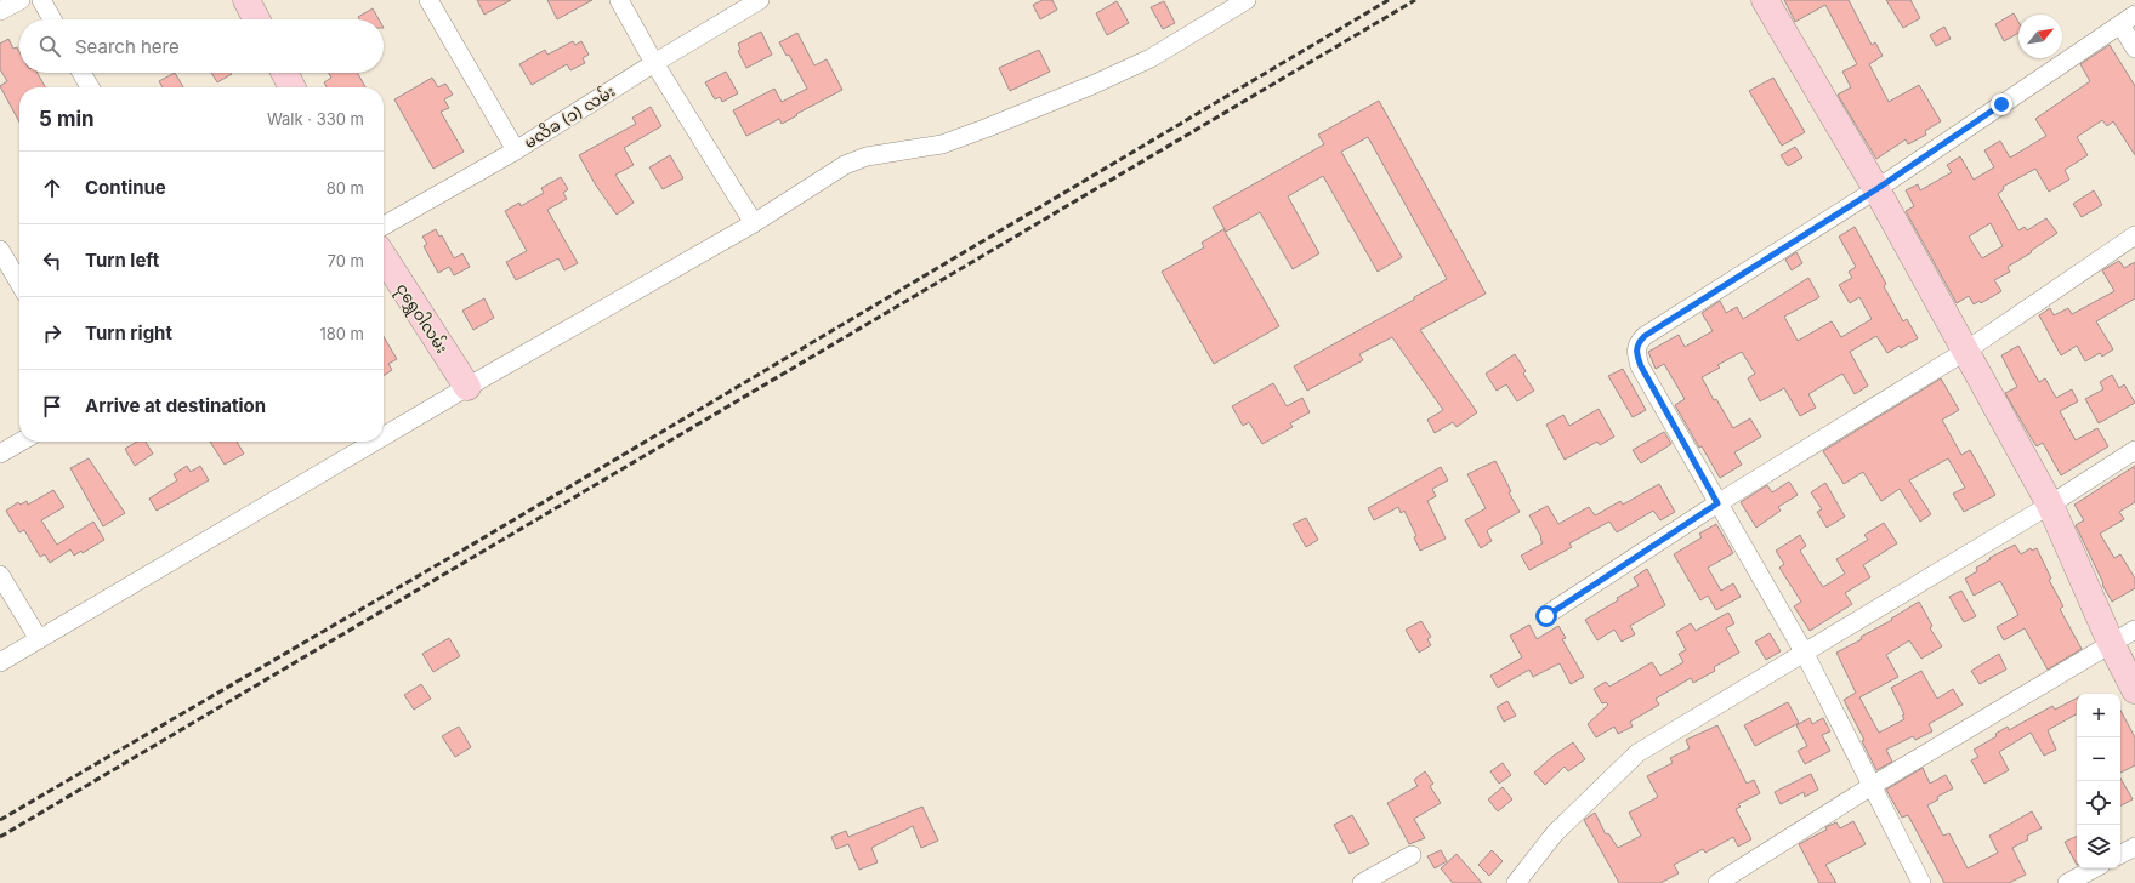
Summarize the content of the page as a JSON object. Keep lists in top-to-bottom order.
{
  "streets": {
    "street": ["မလိခ (၁) လမ်း", "ငုရွှေဝါလမ်း"]
  },
  "north": "top right",
  "page": {
    "search": "Search here",
    "heading": ["5 min", "Walk · 330 m"],
    "list": [
      ["Continue", "80 m"],
      ["Turn left", "70 m"],
      ["Turn right", "180 m"],
      "Arrive at destination"
    ],
    "map_buttons": ["+", "−"]
  }
}
